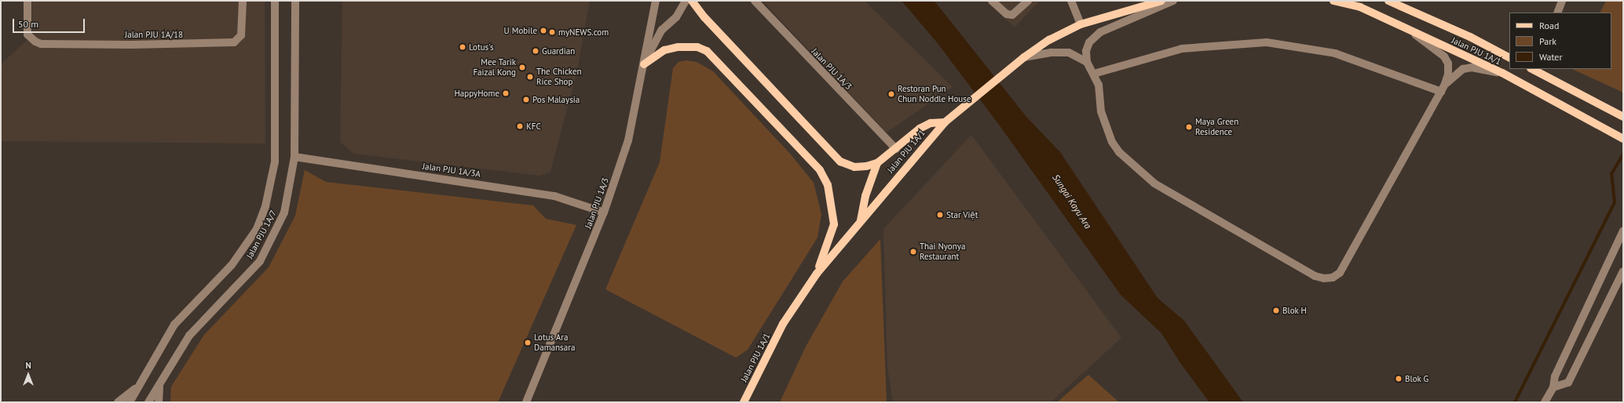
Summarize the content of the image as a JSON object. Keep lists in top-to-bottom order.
{
  "streets": {
    "main road": ["Jalan PJU 1A/1"],
    "street": [
      "Jalan PJU 1A/18",
      "Jalan PJU 1A/3",
      "Jalan PJU 1A/3A",
      "Jalan PJU 1A/7"
    ]
  },
  "crossings": [
    ["Jalan PJU 1A/3", "Jalan PJU 1A/3A"],
    ["Jalan PJU 1A/3A", "Jalan PJU 1A/7"]
  ],
  "water": ["Sungai Kayu Ara"],
  "places": [
    "U Mobile",
    "myNEWS.com",
    "Lotus's",
    "Guardian",
    "Mee Tarik Faizal Kong",
    "The Chicken Rice Shop",
    "HappyHome",
    "Restoran Pun Chun Noddle House",
    "Pos Malaysia",
    "KFC",
    "Maya Green Residence",
    "Star Việt",
    "Thai Nyonya Restaurant",
    "Blok H",
    "Lotus Ara Damansara",
    "Blok G"
  ],
  "legend": ["Road", "Park", "Water"],
  "scale_bar": "50 m",
  "north": "top"
}
